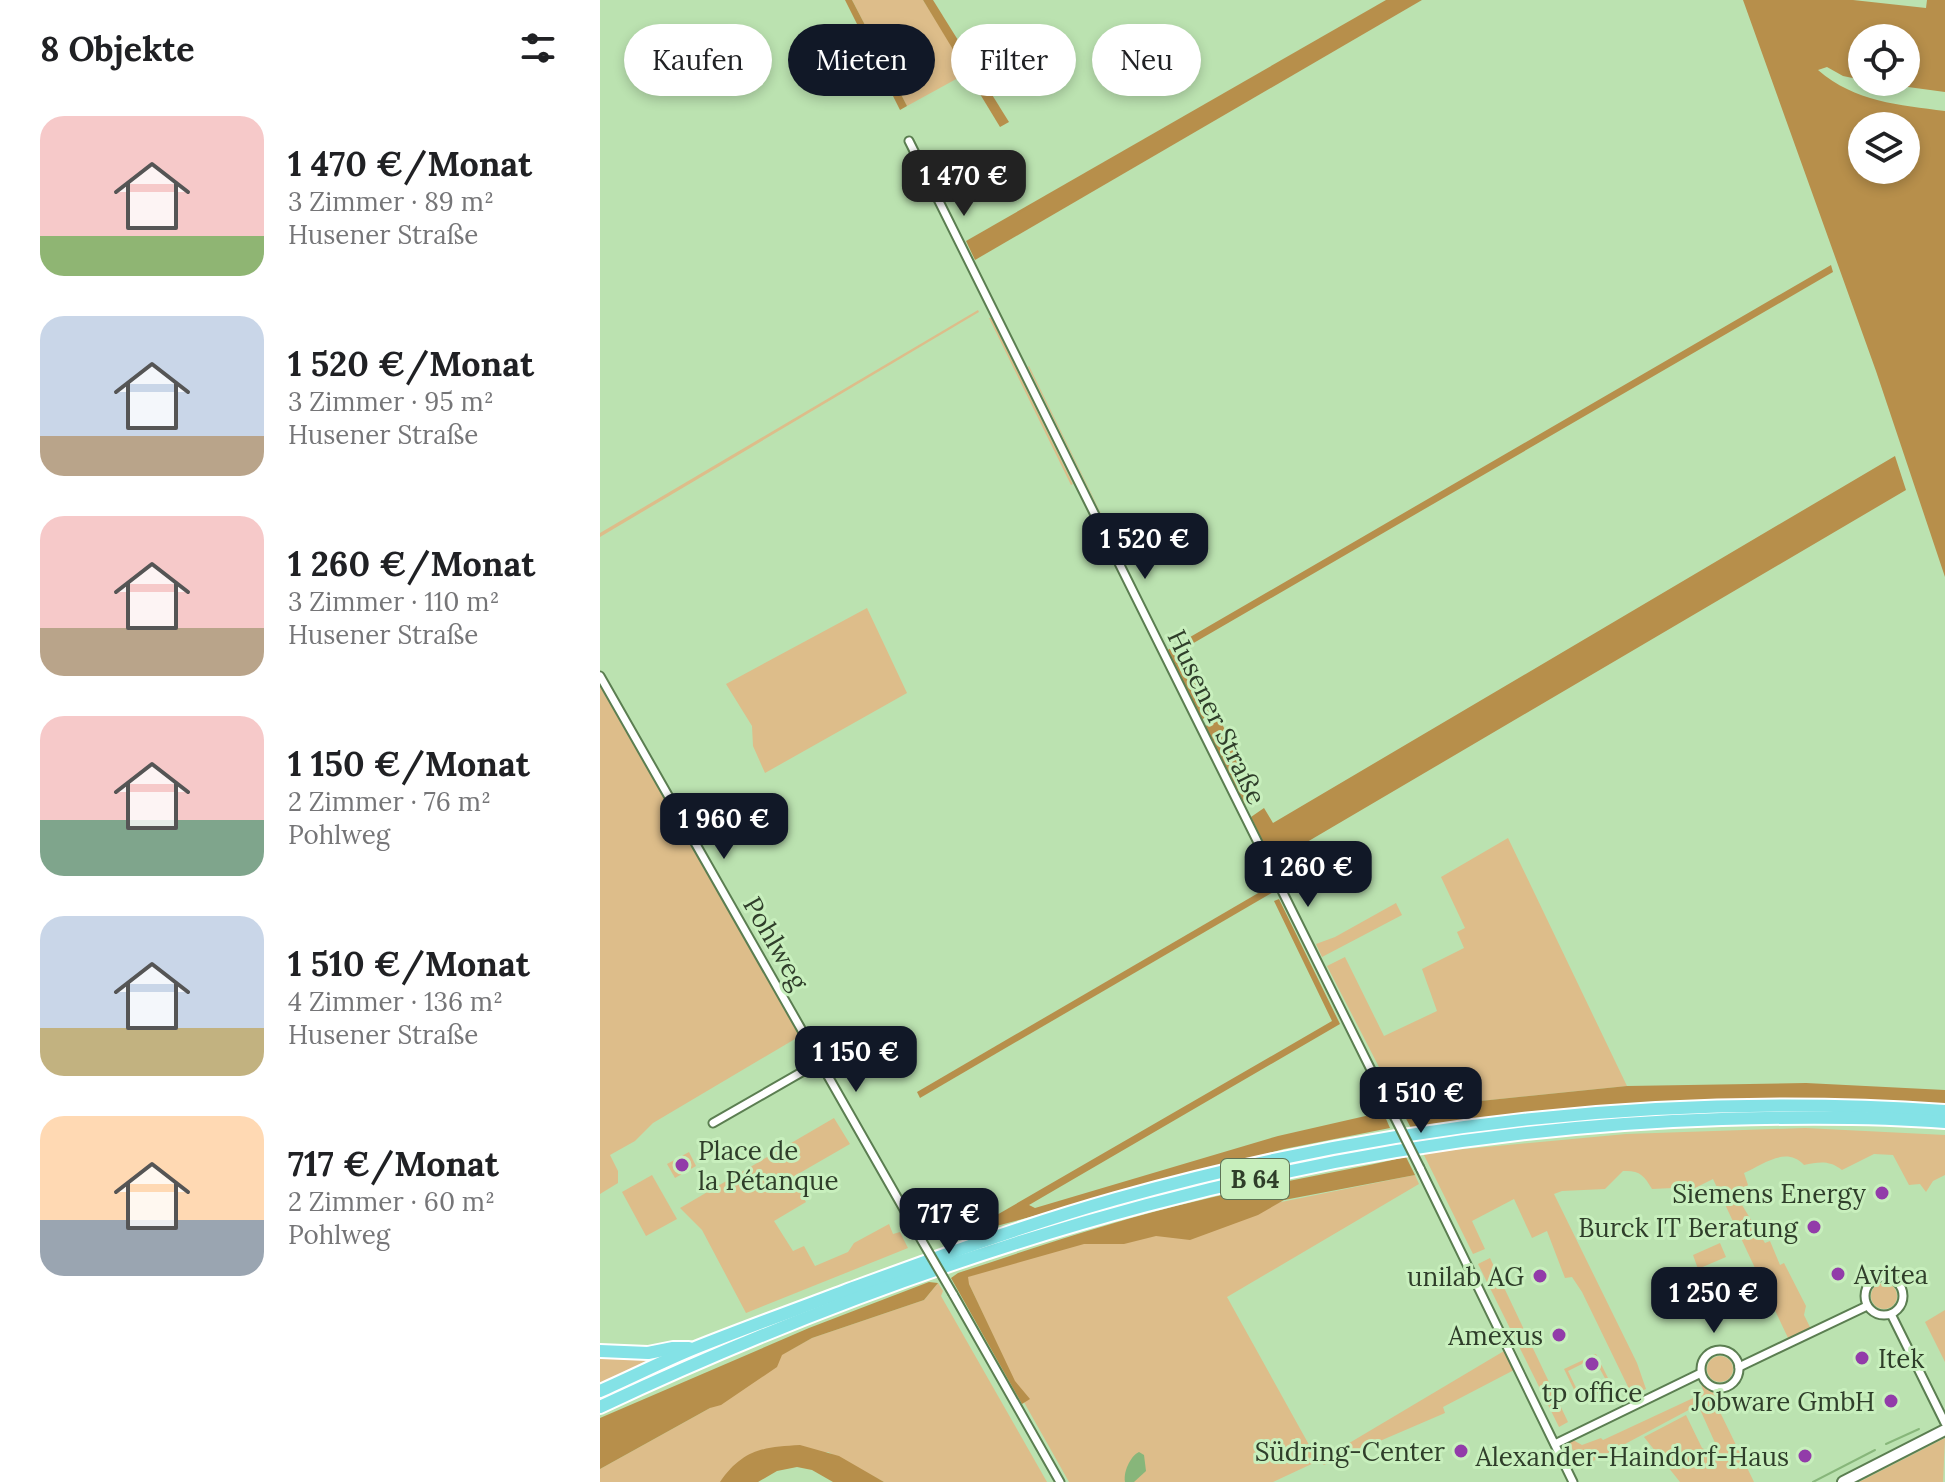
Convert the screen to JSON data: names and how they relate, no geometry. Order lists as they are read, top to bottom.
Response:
{
  "streets": {
    "highway": ["B 64"],
    "street": ["Husener Straße", "Pohlweg"]
  },
  "places": [
    "Place de la Pétanque",
    "Siemens Energy",
    "Burck IT Beratung",
    "Avitea",
    "unilab AG",
    "Amexus",
    "Itek",
    "tp office",
    "Jobware GmbH",
    "Südring-Center",
    "Alexander-Haindorf-Haus"
  ],
  "page": {
    "heading": "8 Objekte",
    "chip": [
      "Kaufen",
      "Mieten",
      "Filter",
      "Neu"
    ],
    "list": [
      {
        "name": "1 470 €/Monat",
        "note": "3 Zimmer · 89 m² · Husener Straße"
      },
      {
        "name": "1 520 €/Monat",
        "note": "3 Zimmer · 95 m² · Husener Straße"
      },
      {
        "name": "1 260 €/Monat",
        "note": "3 Zimmer · 110 m² · Husener Straße"
      },
      {
        "name": "1 150 €/Monat",
        "note": "2 Zimmer · 76 m² · Pohlweg"
      },
      {
        "name": "1 510 €/Monat",
        "note": "4 Zimmer · 136 m² · Husener Straße"
      },
      {
        "name": "717 €/Monat",
        "note": "2 Zimmer · 60 m² · Pohlweg"
      }
    ],
    "price": [
      "1 470 €",
      "1 520 €",
      "1 960 €",
      "1 260 €",
      "1 150 €",
      "1 510 €",
      "717 €",
      "1 250 €"
    ]
  }
}
